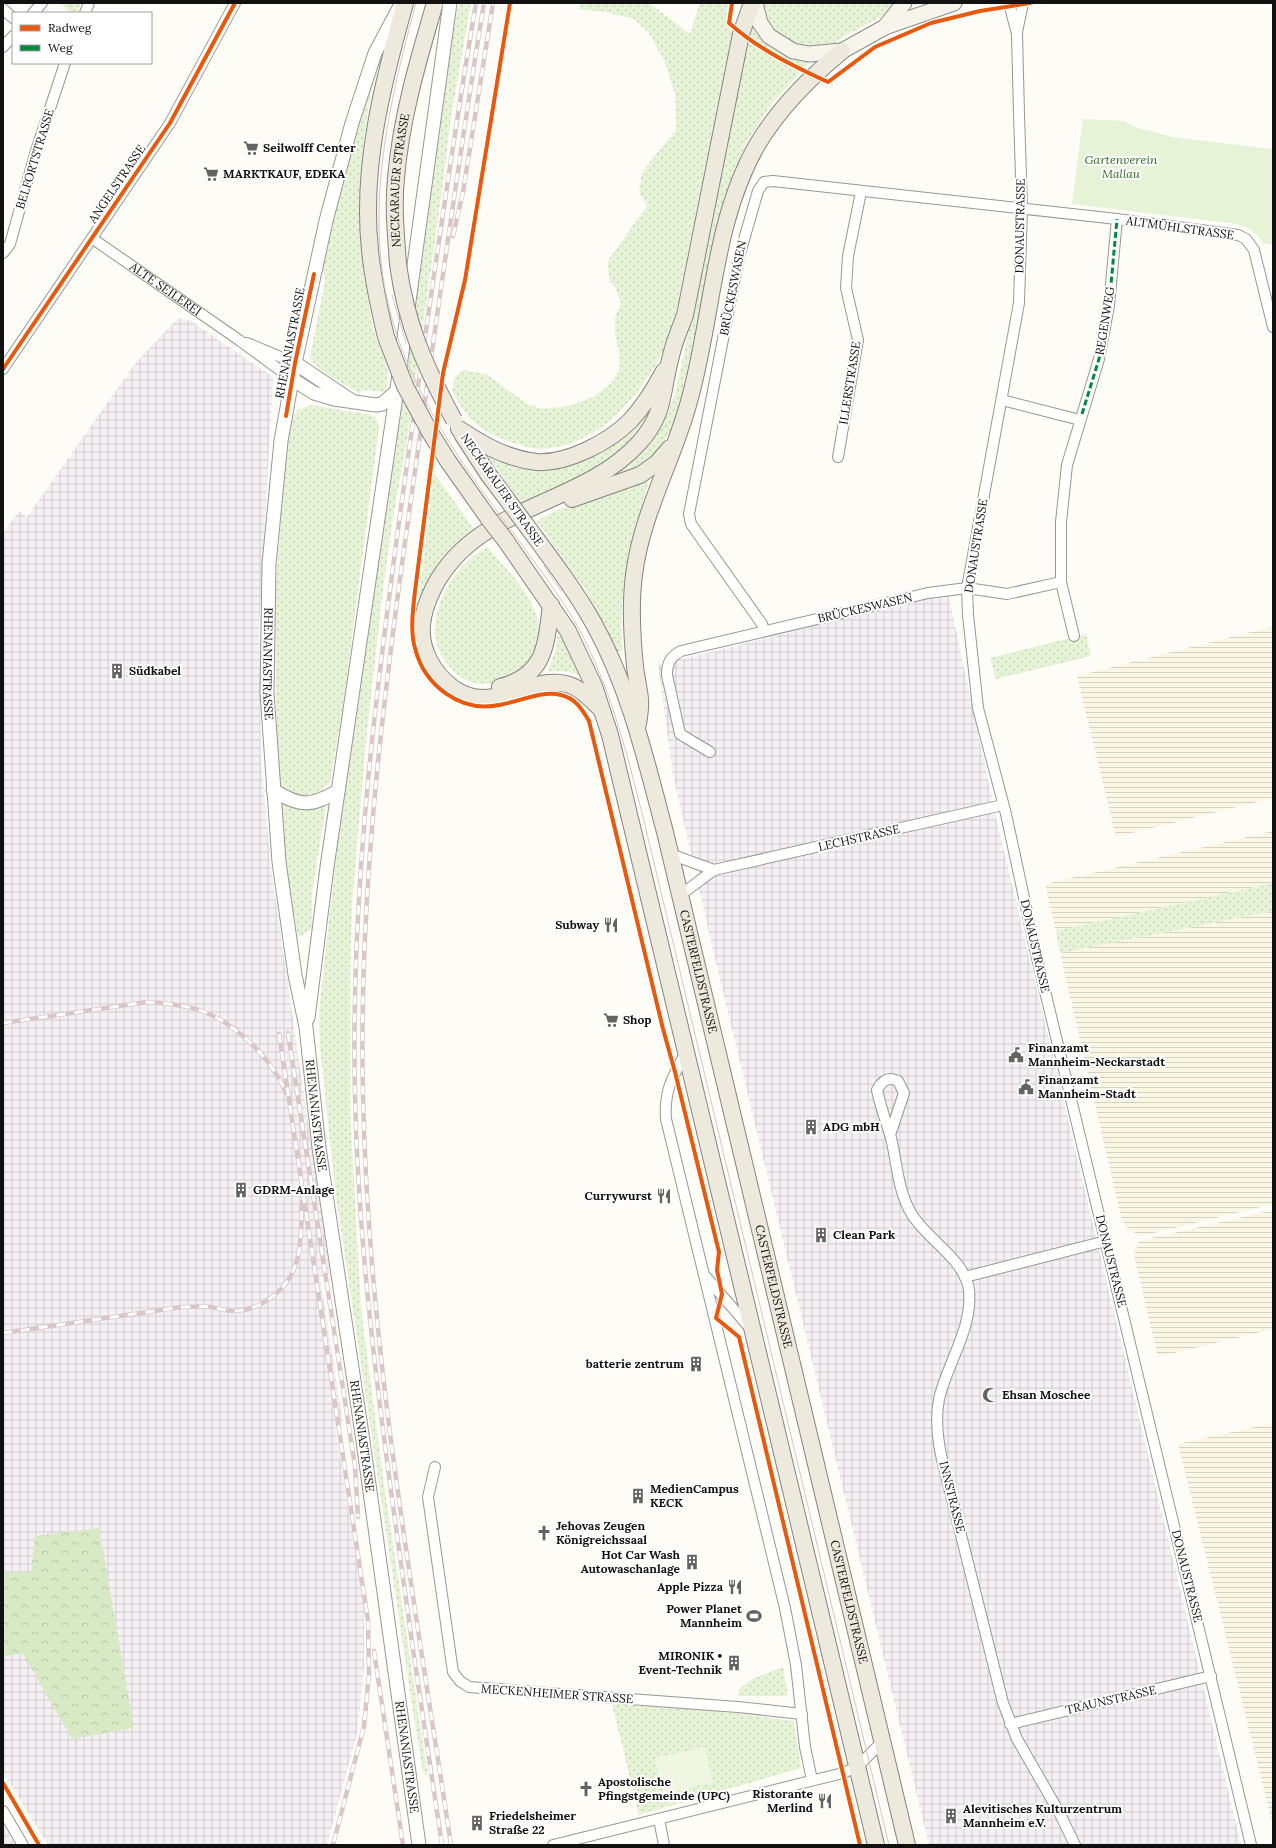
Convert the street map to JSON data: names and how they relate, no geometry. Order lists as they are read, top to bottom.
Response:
{
  "streets": {
    "main road": ["NECKARAUER STRASSE", "CASTERFELDSTRASSE"],
    "street": [
      "BELFORTSTRASSE",
      "ANGELSTRASSE",
      "DONAUSTRASSE",
      "ALTMÜHLSTRASSE",
      "BRÜCKESWASEN",
      "ALTE SEILEREI",
      "REGENWEG",
      "RHENANIASTRASSE",
      "ILLERSTRASSE",
      "LECHSTRASSE",
      "INNSTRASSE",
      "MECKENHEIMER STRASSE",
      "TRAUNSTRASSE"
    ]
  },
  "crossings": [
    ["NECKARAUER STRASSE", "CASTERFELDSTRASSE"],
    ["ANGELSTRASSE", "ALTE SEILEREI"],
    ["DONAUSTRASSE", "ALTMÜHLSTRASSE"],
    ["DONAUSTRASSE", "BRÜCKESWASEN"],
    ["DONAUSTRASSE", "LECHSTRASSE"],
    ["DONAUSTRASSE", "TRAUNSTRASSE"],
    ["ALTMÜHLSTRASSE", "BRÜCKESWASEN"],
    ["ALTMÜHLSTRASSE", "REGENWEG"],
    ["BRÜCKESWASEN", "ILLERSTRASSE"],
    ["ALTE SEILEREI", "RHENANIASTRASSE"],
    ["LECHSTRASSE", "CASTERFELDSTRASSE"],
    ["INNSTRASSE", "TRAUNSTRASSE"]
  ],
  "parks": ["Gartenverein Mallau"],
  "places": {
    "supermarket": ["Seilwolff Center", "MARKTKAUF, EDEKA", "Shop"],
    "building": [
      "Südkabel",
      "ADG mbH",
      "GDRM-Anlage",
      "Clean Park",
      "batterie zentrum",
      "MedienCampus KECK",
      "Hot Car Wash Autowaschanlage",
      "MIRONIK • Event-Technik",
      "Alevitisches Kulturzentrum Mannheim e.V.",
      "Friedelsheimer Straße 22"
    ],
    "restaurant": [
      "Subway",
      "Currywurst",
      "Apple Pizza",
      "Ristorante Merlind"
    ],
    "public building": ["Finanzamt Mannheim-Neckarstadt", "Finanzamt Mannheim-Stadt"],
    "mosque": ["Ehsan Moschee"],
    "church": ["Jehovas Zeugen Königreichssaal", "Apostolische Pfingstgemeinde (UPC)"],
    "sports": ["Power Planet Mannheim"]
  },
  "legend": ["Radweg", "Weg"]
}
